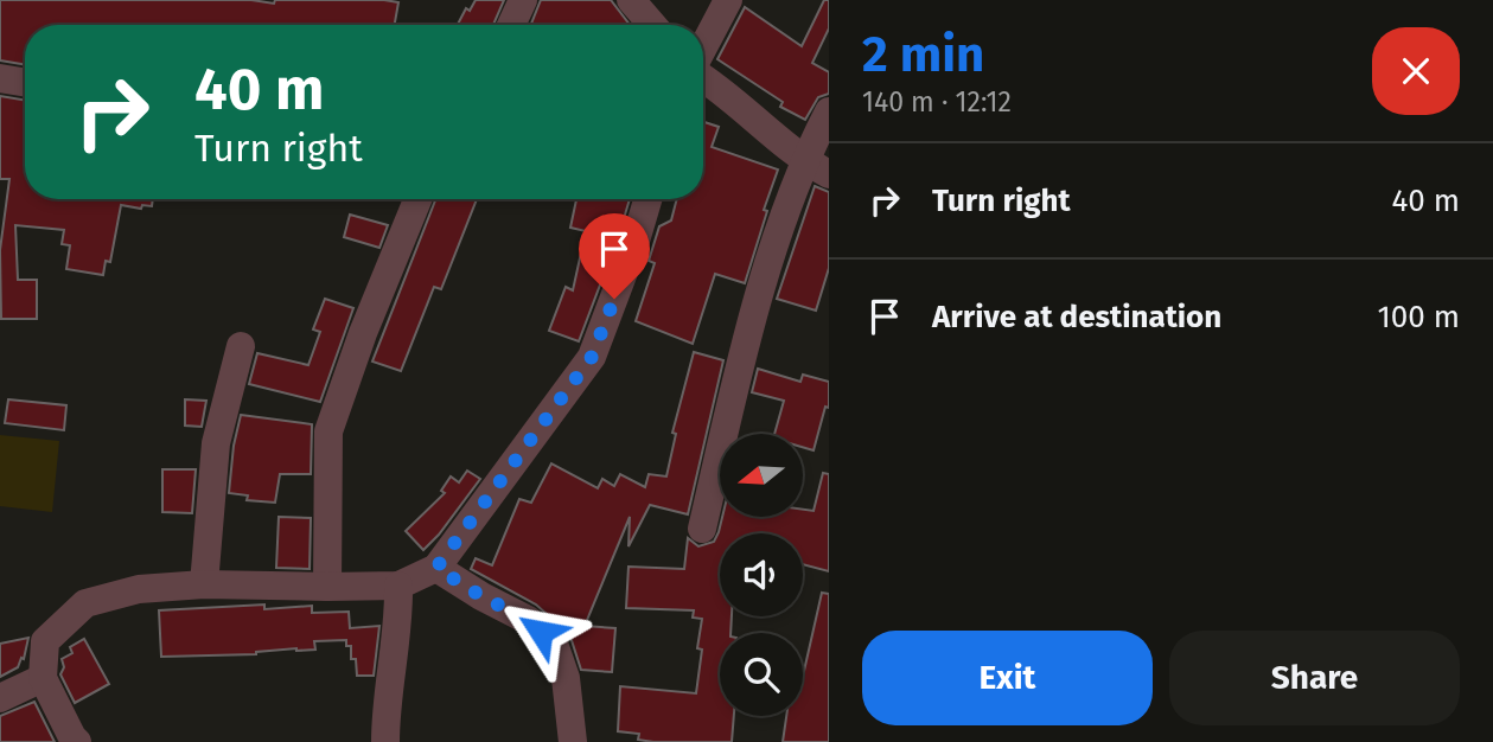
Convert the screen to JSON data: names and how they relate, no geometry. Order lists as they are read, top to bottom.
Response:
{
  "north": "left",
  "page": {
    "heading": ["2 min", "140 m · 12:12"],
    "turn": ["40 m", "Turn right"],
    "list": [
      {
        "name": "Turn right",
        "value": "40 m"
      },
      {
        "name": "Arrive at destination",
        "value": "100 m"
      }
    ],
    "buttons": ["Exit", "Share"]
  }
}
